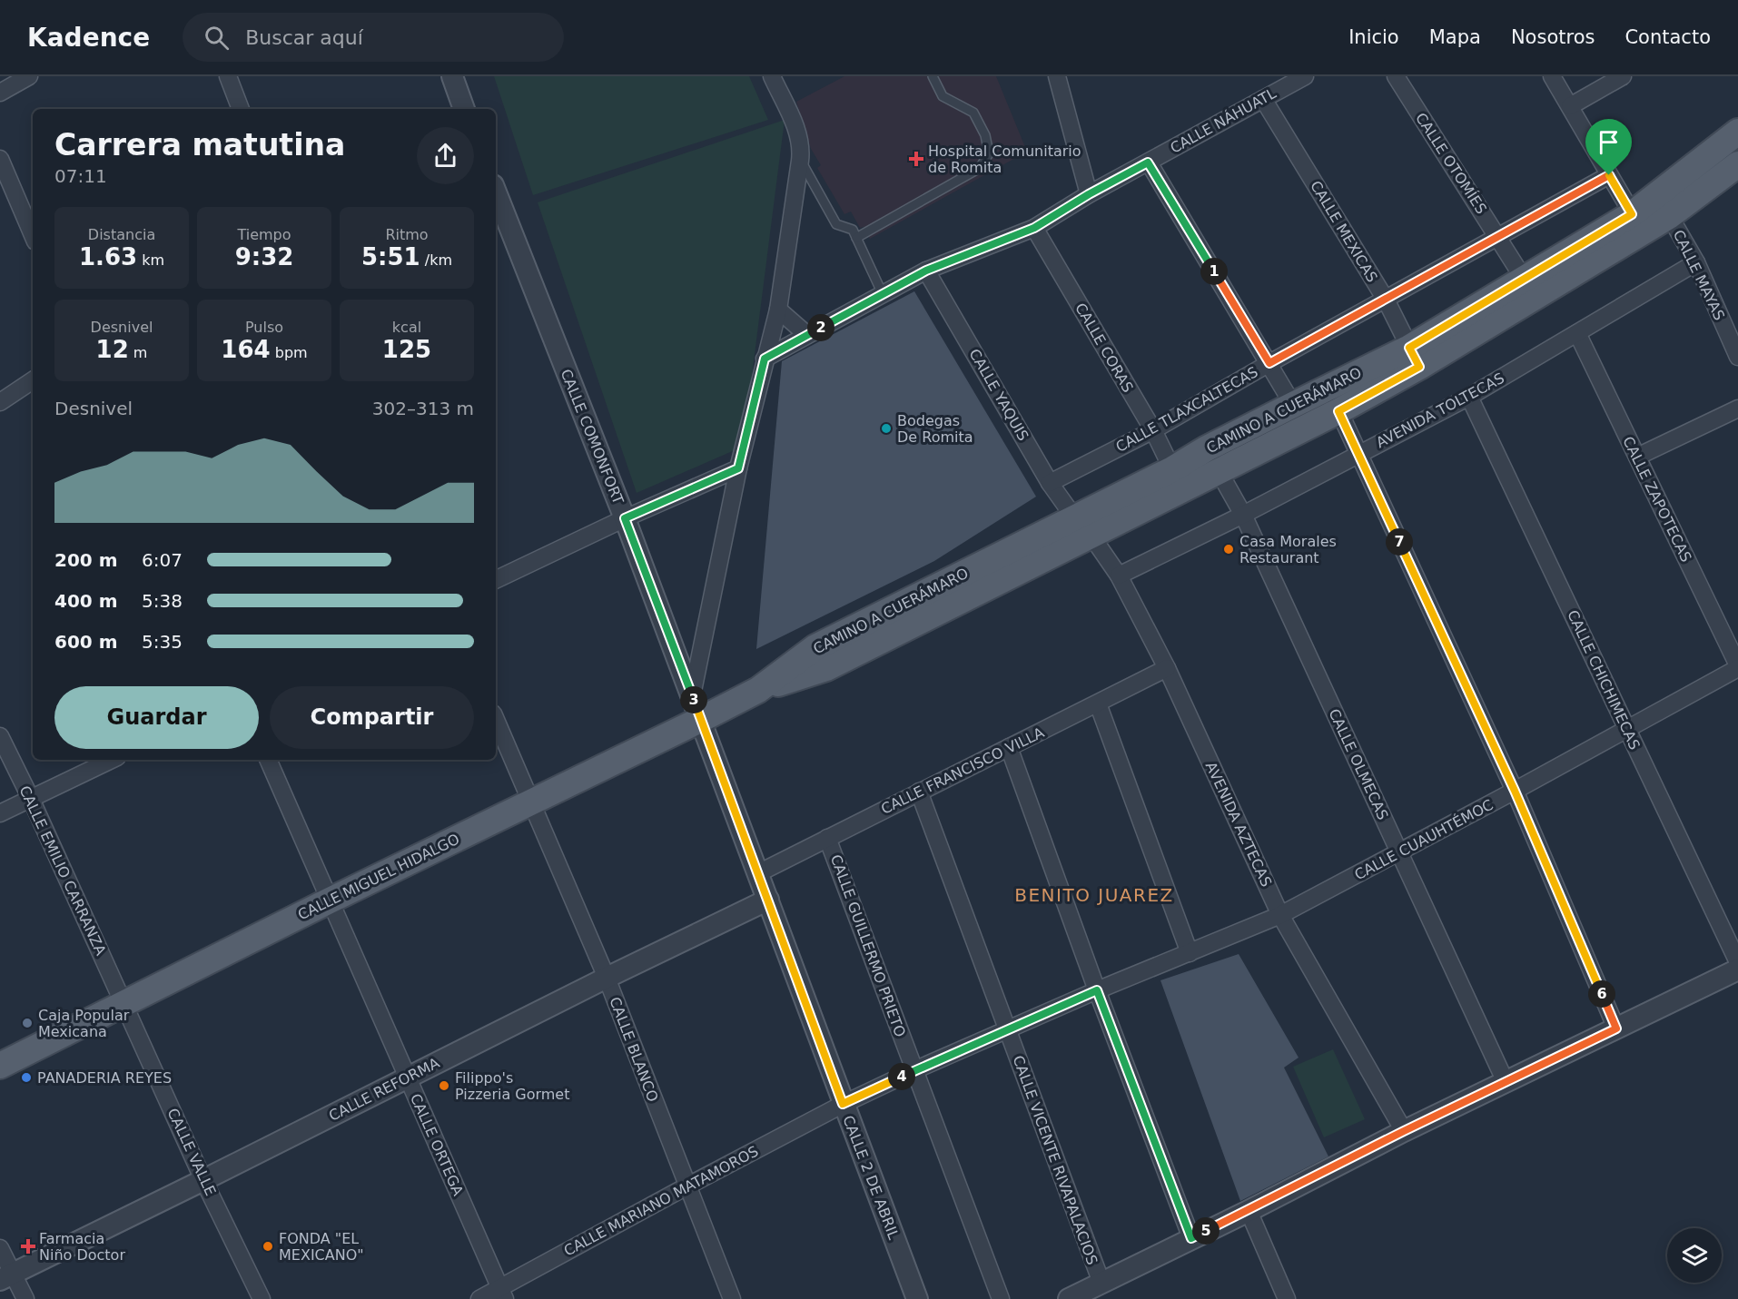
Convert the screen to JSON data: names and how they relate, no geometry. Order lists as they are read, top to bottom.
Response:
{
  "streets": {
    "main road": ["CAMINO A CUERÁMARO", "CALLE MIGUEL HIDALGO"],
    "street": [
      "CALLE NÁHUATL",
      "CALLE OTOMÍES",
      "CALLE MEXICAS",
      "CALLE MAYAS",
      "CALLE CORAS",
      "CALLE YAQUIS",
      "CALLE TLAXCALTECAS",
      "AVENIDA TOLTECAS",
      "CALLE COMONFORT",
      "CALLE ZAPOTECAS",
      "CALLE CHICHIMECAS",
      "CALLE OLMECAS",
      "CALLE FRANCISCO VILLA",
      "AVENIDA AZTECAS",
      "CALLE CUAUHTÉMOC",
      "CALLE EMILIO CARRANZA",
      "CALLE GUILLERMO PRIETO",
      "CALLE BLANCO",
      "CALLE REFORMA",
      "CALLE ORTEGA",
      "CALLE VALLE",
      "CALLE VICENTE RIVAPALACIOS",
      "CALLE 2 DE ABRIL",
      "CALLE MARIANO MATAMOROS"
    ]
  },
  "crossings": [
    ["CALLE NÁHUATL", "CALLE MEXICAS"],
    ["CALLE NÁHUATL", "CALLE CORAS"],
    ["CALLE NÁHUATL", "CALLE YAQUIS"],
    ["CALLE OTOMÍES", "CALLE TLAXCALTECAS"],
    ["CALLE OTOMÍES", "CAMINO A CUERÁMARO"],
    ["CALLE MEXICAS", "CALLE TLAXCALTECAS"],
    ["CALLE MEXICAS", "CAMINO A CUERÁMARO"],
    ["CALLE MAYAS", "CAMINO A CUERÁMARO"],
    ["CALLE MAYAS", "AVENIDA TOLTECAS"],
    ["CALLE CORAS", "CALLE TLAXCALTECAS"],
    ["CALLE CORAS", "CAMINO A CUERÁMARO"],
    ["CALLE YAQUIS", "CALLE TLAXCALTECAS"],
    ["CALLE YAQUIS", "CAMINO A CUERÁMARO"],
    ["CALLE YAQUIS", "AVENIDA AZTECAS"],
    ["CAMINO A CUERÁMARO", "CALLE OLMECAS"],
    ["CAMINO A CUERÁMARO", "AVENIDA AZTECAS"],
    ["CAMINO A CUERÁMARO", "CALLE MIGUEL HIDALGO"],
    ["AVENIDA TOLTECAS", "CALLE ZAPOTECAS"],
    ["AVENIDA TOLTECAS", "CALLE CHICHIMECAS"],
    ["AVENIDA TOLTECAS", "CALLE OLMECAS"],
    ["AVENIDA TOLTECAS", "AVENIDA AZTECAS"],
    ["CALLE COMONFORT", "CALLE MIGUEL HIDALGO"],
    ["CALLE COMONFORT", "CALLE 2 DE ABRIL"],
    ["CALLE ZAPOTECAS", "CALLE CUAUHTÉMOC"],
    ["CALLE CHICHIMECAS", "CALLE CUAUHTÉMOC"],
    ["CALLE OLMECAS", "CALLE CUAUHTÉMOC"],
    ["CALLE FRANCISCO VILLA", "AVENIDA AZTECAS"],
    ["CALLE FRANCISCO VILLA", "CALLE GUILLERMO PRIETO"],
    ["CALLE FRANCISCO VILLA", "CALLE VICENTE RIVAPALACIOS"],
    ["CALLE FRANCISCO VILLA", "CALLE 2 DE ABRIL"],
    ["AVENIDA AZTECAS", "CALLE CUAUHTÉMOC"],
    ["CALLE CUAUHTÉMOC", "CALLE MARIANO MATAMOROS"],
    ["CALLE EMILIO CARRANZA", "CALLE MIGUEL HIDALGO"],
    ["CALLE EMILIO CARRANZA", "CALLE VALLE"],
    ["CALLE MIGUEL HIDALGO", "CALLE BLANCO"],
    ["CALLE MIGUEL HIDALGO", "CALLE ORTEGA"],
    ["CALLE MIGUEL HIDALGO", "CALLE VALLE"],
    ["CALLE MIGUEL HIDALGO", "CALLE 2 DE ABRIL"],
    ["CALLE GUILLERMO PRIETO", "CALLE MARIANO MATAMOROS"],
    ["CALLE BLANCO", "CALLE REFORMA"],
    ["CALLE BLANCO", "CALLE MARIANO MATAMOROS"],
    ["CALLE REFORMA", "CALLE ORTEGA"],
    ["CALLE REFORMA", "CALLE VALLE"],
    ["CALLE REFORMA", "CALLE 2 DE ABRIL"],
    ["CALLE ORTEGA", "CALLE MARIANO MATAMOROS"],
    ["CALLE VICENTE RIVAPALACIOS", "CALLE MARIANO MATAMOROS"],
    ["CALLE 2 DE ABRIL", "CALLE MARIANO MATAMOROS"]
  ],
  "districts": ["BENITO JUAREZ"],
  "places": {
    "health": ["Hospital Comunitario de Romita", "Farmacia Niño Doctor"],
    "other": [
      "Bodegas De Romita",
      "Casa Morales Restaurant",
      "Caja Popular Mexicana",
      "PANADERIA REYES",
      "Filippo's Pizzeria Gormet",
      "FONDA \"EL MEXICANO\""
    ]
  },
  "page": {
    "header": "Kadence",
    "search": "Buscar aquí",
    "nav": [
      "Inicio",
      "Mapa",
      "Nosotros",
      "Contacto"
    ],
    "heading": ["Carrera matutina", "07:11"],
    "stats": [
      ["Distancia", "1.63 km"],
      ["Tiempo", "9:32"],
      ["Ritmo", "5:51 /km"],
      ["Desnivel", "12 m"],
      ["Pulso", "164 bpm"],
      ["kcal", "125"]
    ],
    "pins": [
      "1",
      "2",
      "7",
      "3",
      "6",
      "4",
      "5"
    ],
    "chart": ["Desnivel", "302–313 m"],
    "list": [
      {
        "name": "200 m",
        "note": "6:07"
      },
      {
        "name": "400 m",
        "note": "5:38"
      },
      {
        "name": "600 m",
        "note": "5:35"
      }
    ],
    "buttons": ["Guardar", "Compartir"]
  }
}
